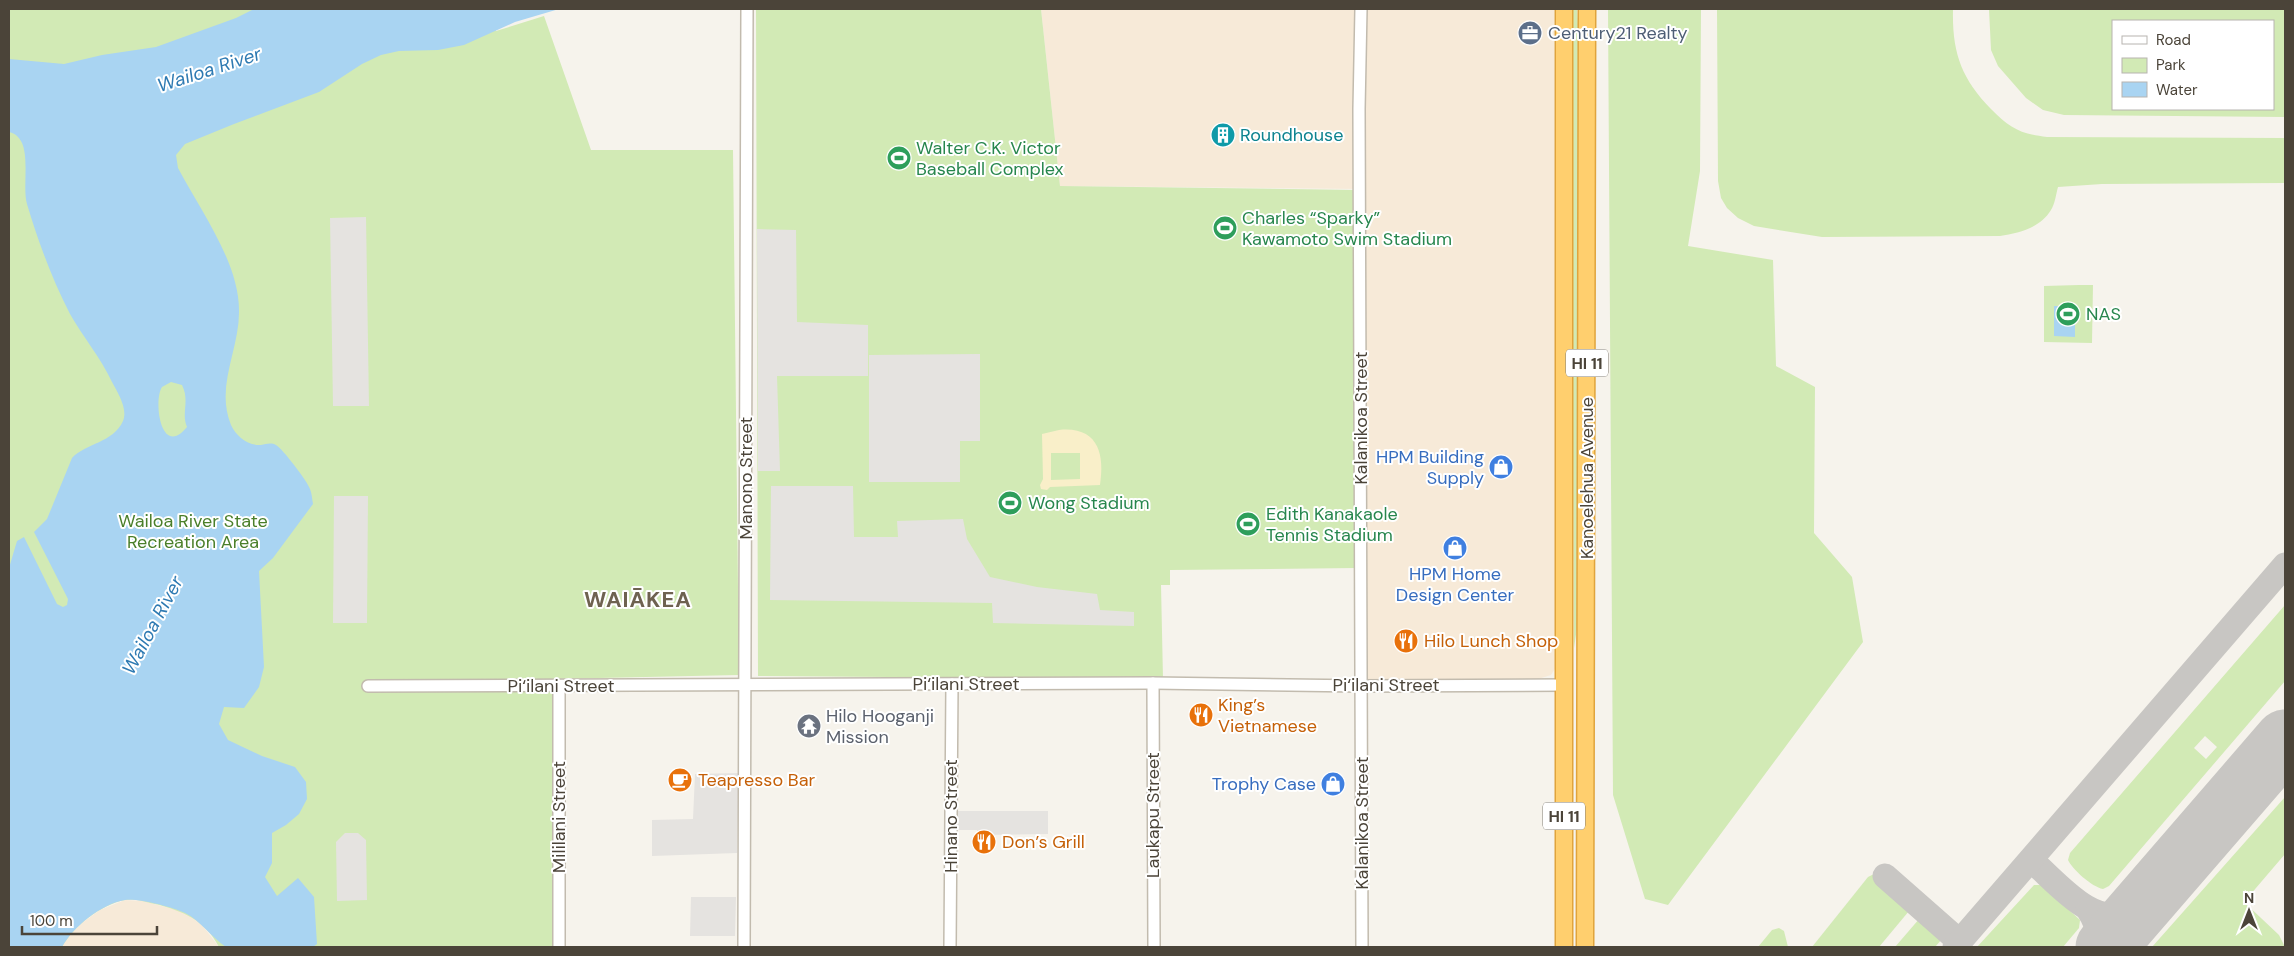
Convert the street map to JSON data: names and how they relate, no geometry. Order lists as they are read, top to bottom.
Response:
{
  "streets": {
    "highway": ["HI 11", "Kanoelehua Avenue"],
    "street": [
      "Kalanikoa Street",
      "Manono Street",
      "Pi‘ilani Street",
      "Laukapu Street",
      "Hinano Street",
      "Mililani Street"
    ]
  },
  "crossings": [
    ["Kalanikoa Street", "Pi‘ilani Street"],
    ["Manono Street", "Pi‘ilani Street"],
    ["Kanoelehua Avenue", "Pi‘ilani Street"],
    ["Pi‘ilani Street", "Laukapu Street"],
    ["Pi‘ilani Street", "Hinano Street"],
    ["Pi‘ilani Street", "Mililani Street"]
  ],
  "districts": ["WAIĀKEA"],
  "water": ["Wailoa River"],
  "parks": ["Wailoa River State Recreation Area"],
  "places": {
    "office": ["Century21 Realty"],
    "building": ["Roundhouse"],
    "sports": [
      "Walter C.K. Victor Baseball Complex",
      "Charles “Sparky” Kawamoto Swim Stadium",
      "NAS",
      "Wong Stadium",
      "Edith Kanakaole Tennis Stadium"
    ],
    "shop": ["HPM Building Supply", "HPM Home Design Center", "Trophy Case"],
    "restaurant": ["Hilo Lunch Shop", "King’s Vietnamese", "Don’s Grill"],
    "temple": ["Hilo Hooganji Mission"],
    "cafe": ["Teapresso Bar"]
  },
  "legend": ["Road", "Park", "Water"],
  "scale_bar": "100 m",
  "north": "top"
}
